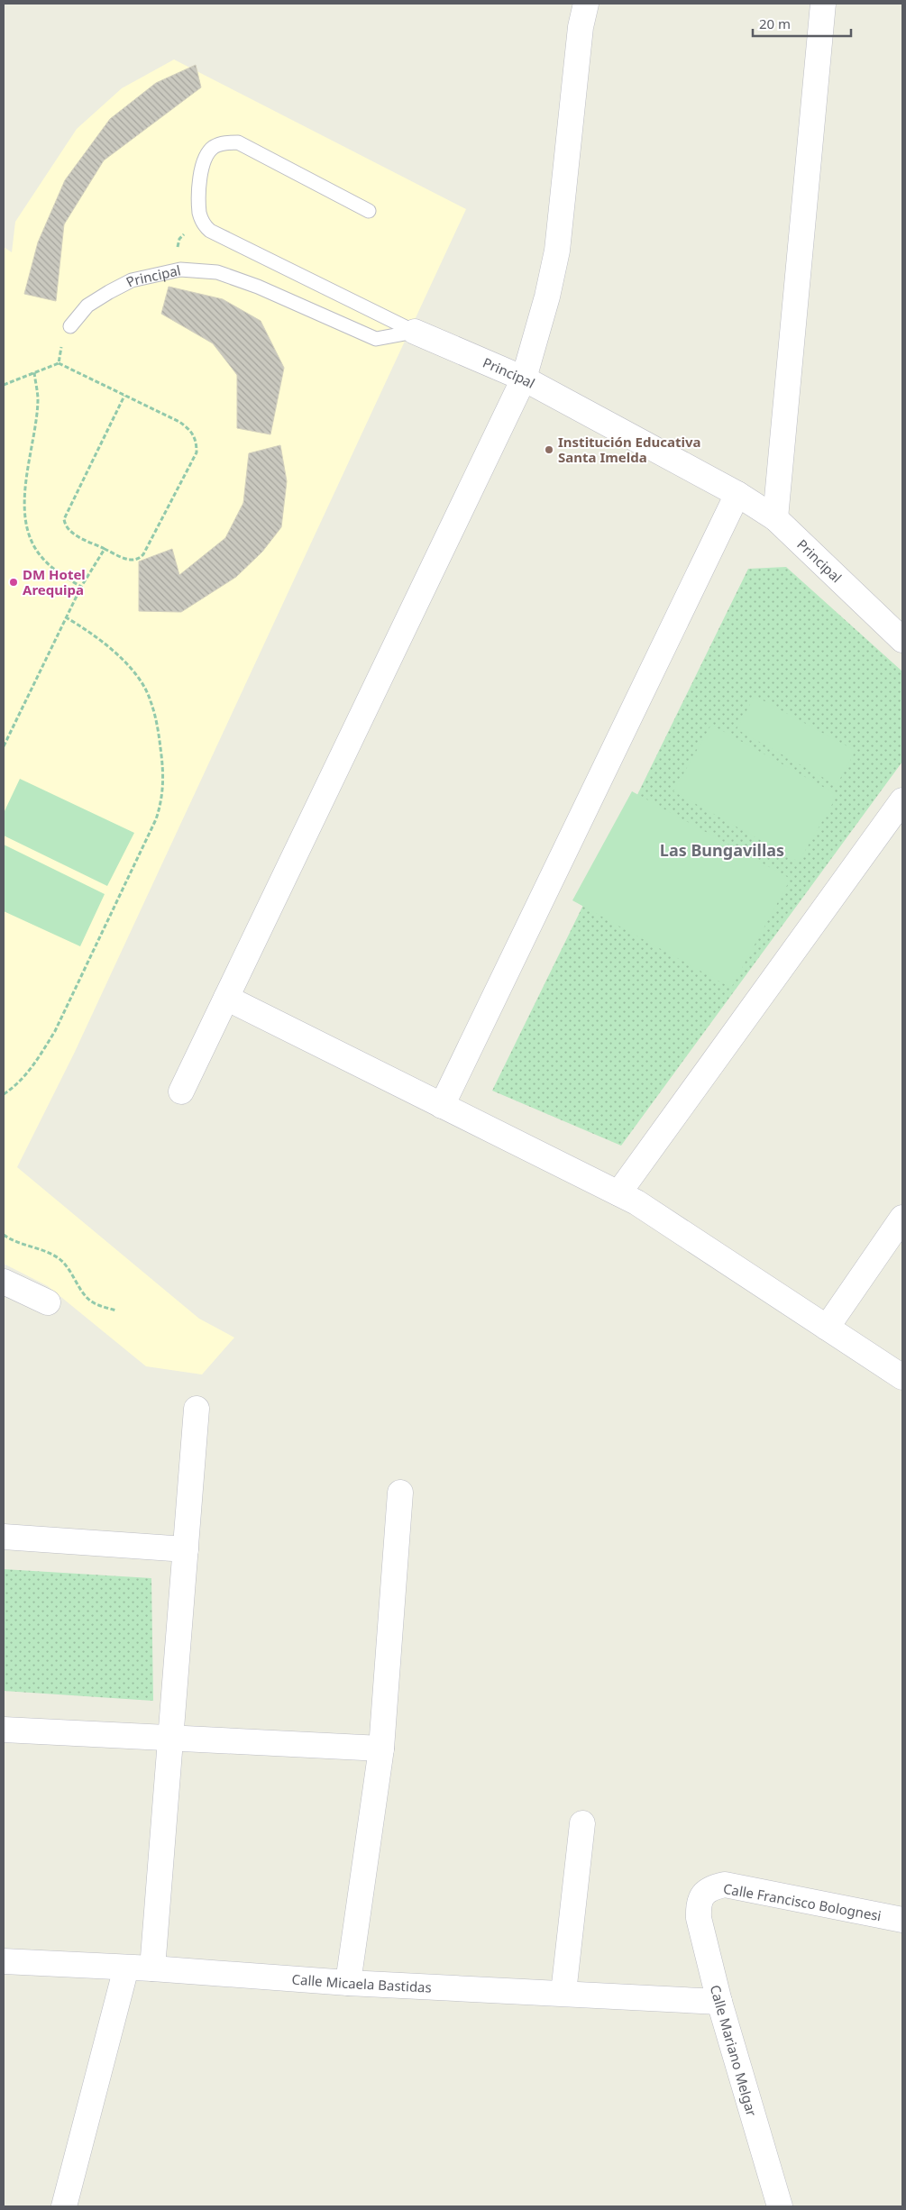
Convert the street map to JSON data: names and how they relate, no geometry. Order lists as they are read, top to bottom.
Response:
{
  "streets": {
    "street": [
      "Principal",
      "Calle Francisco Bolognesi",
      "Calle Micaela Bastidas",
      "Calle Mariano Melgar"
    ]
  },
  "crossings": [
    ["Calle Francisco Bolognesi", "Calle Mariano Melgar"],
    ["Calle Micaela Bastidas", "Calle Mariano Melgar"]
  ],
  "districts": ["Las Bungavillas"],
  "places": ["Institución Educativa Santa Imelda", "DM Hotel Arequipa"],
  "scale_bar": "20 m"
}
